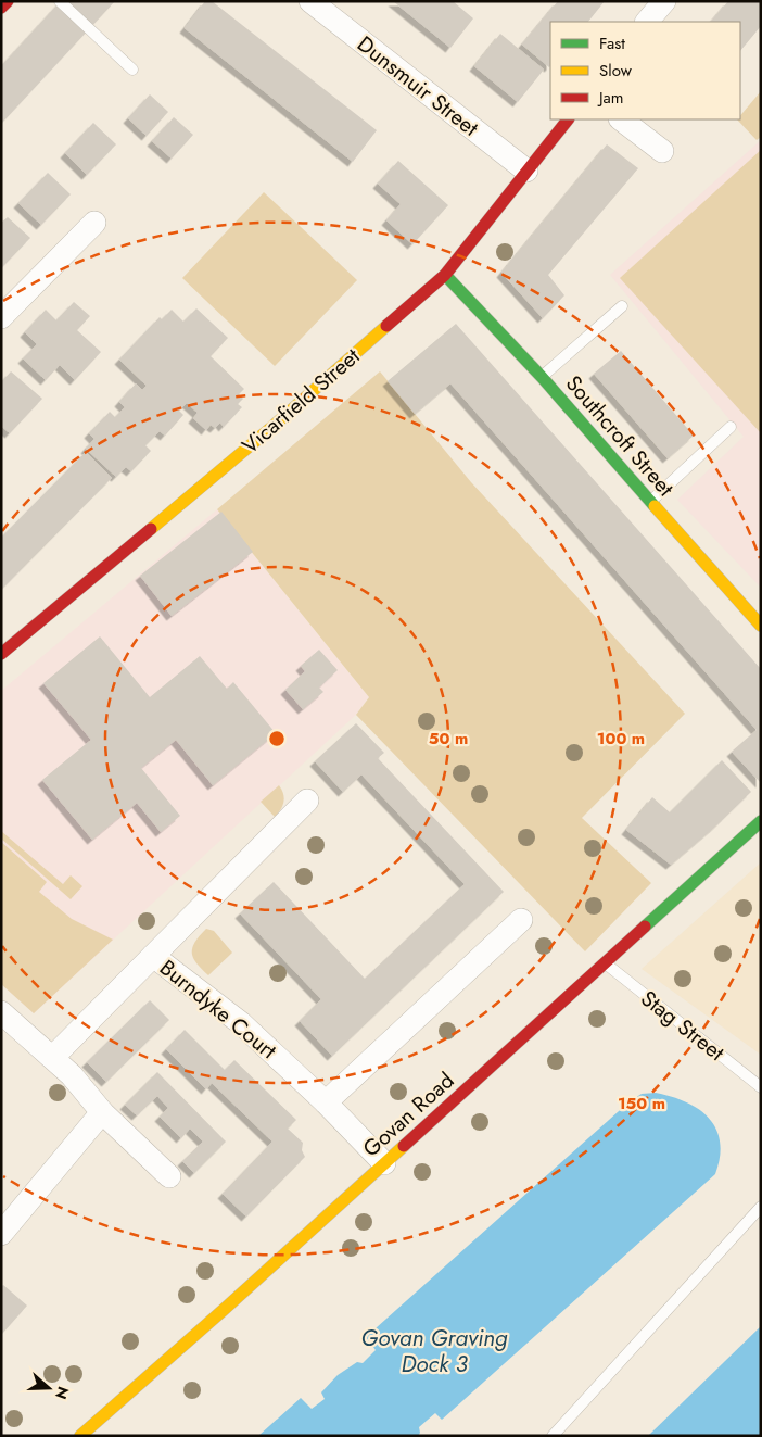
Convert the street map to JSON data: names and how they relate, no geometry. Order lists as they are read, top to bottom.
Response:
{
  "streets": {
    "street": [
      "Dunsmuir Street",
      "Vicarfield Street",
      "Southcroft Street",
      "Burndyke Court",
      "Govan Road"
    ],
    "lane": ["Stag Street"]
  },
  "crossings": [
    ["Dunsmuir Street", "Vicarfield Street"],
    ["Vicarfield Street", "Southcroft Street"],
    ["Burndyke Court", "Govan Road"],
    ["Stag Street", "Govan Road"]
  ],
  "water": ["Govan Graving Dock 3"],
  "legend": ["Fast", "Slow", "Jam"],
  "north": "right",
  "rings": ["50 m", "100 m", "150 m"]
}
